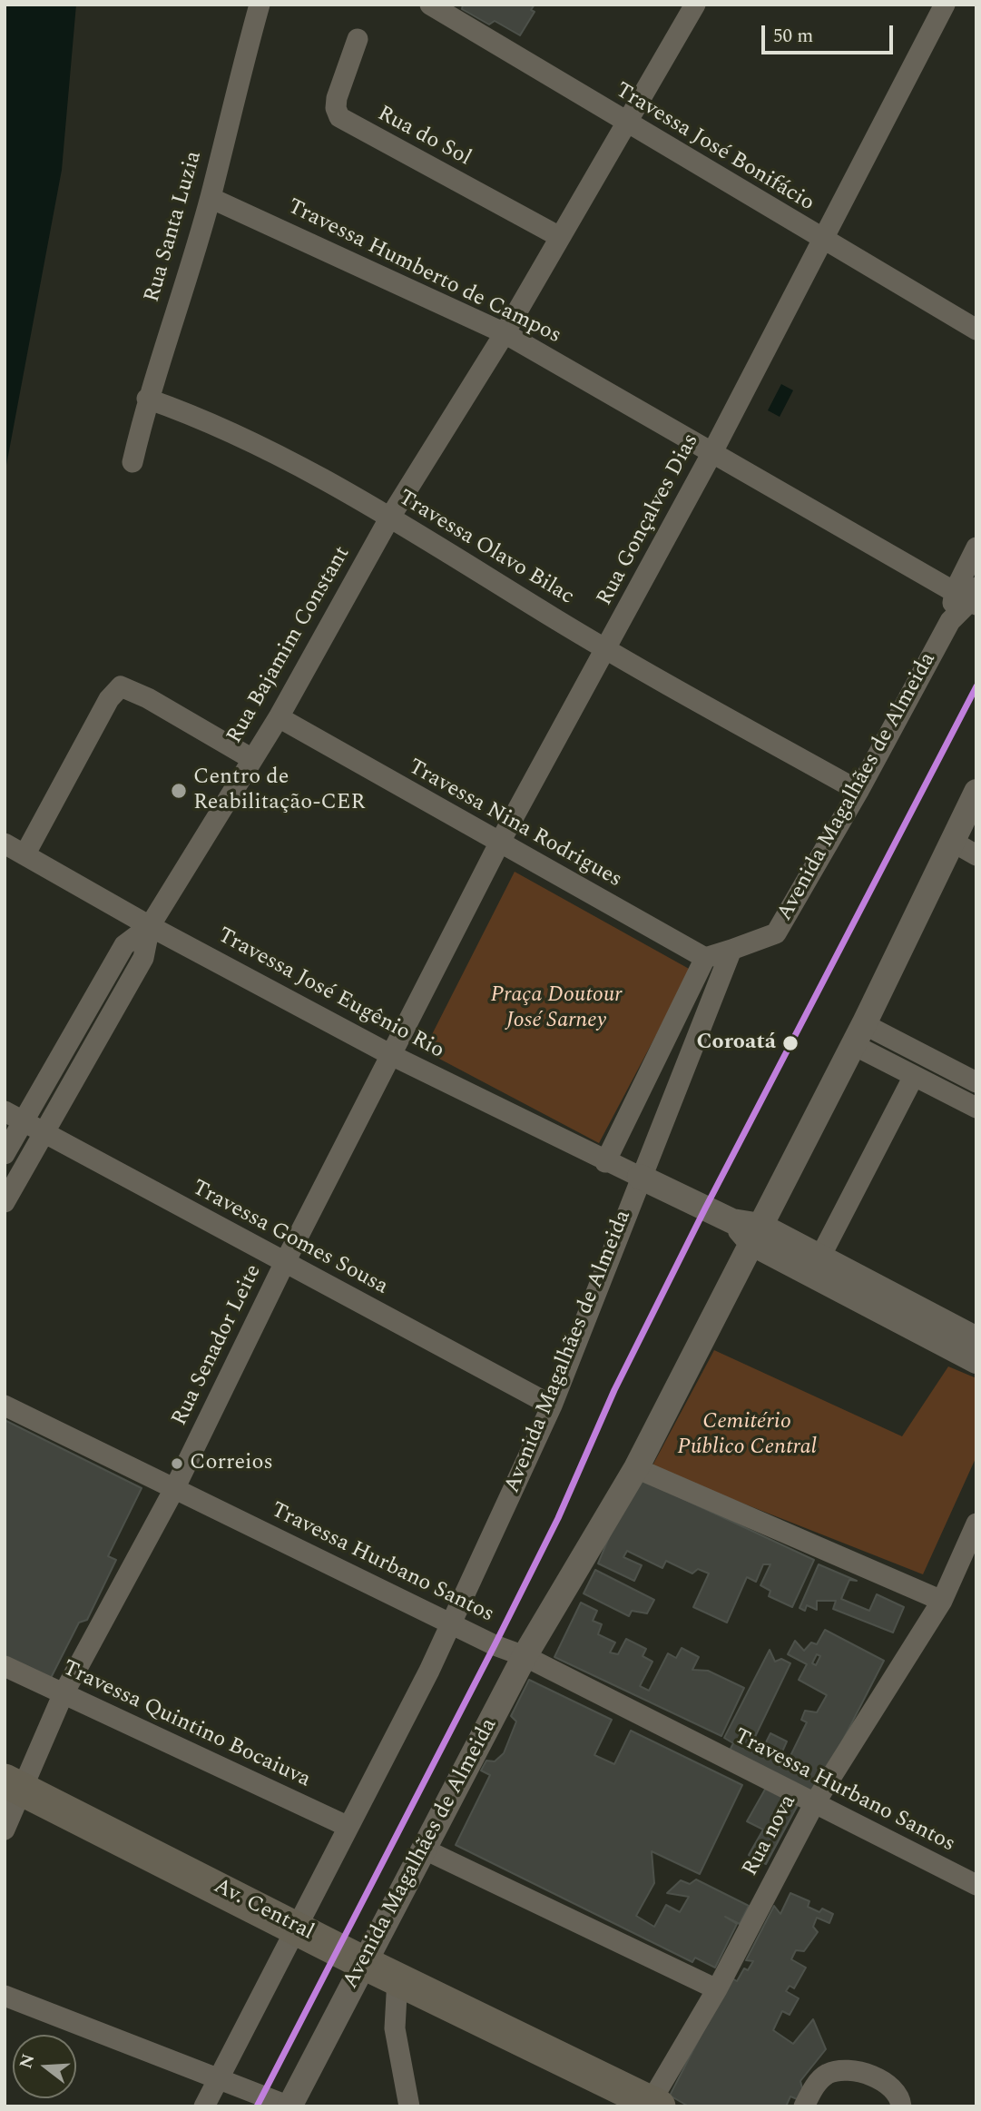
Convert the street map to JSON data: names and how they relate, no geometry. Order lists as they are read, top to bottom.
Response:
{
  "streets": {
    "main road": ["Av. Central"],
    "street": [
      "Rua do Sol",
      "Travessa José Bonifácio",
      "Rua Santa Luzia",
      "Travessa Humberto de Campos",
      "Rua Gonçalves Dias",
      "Travessa Olavo Bilac",
      "Rua Bajamim Constant",
      "Avenida Magalhães de Almeida",
      "Travessa Nina Rodrigues",
      "Travessa José Eugênio Rio",
      "Travessa Gomes Sousa",
      "Rua Senador Leite",
      "Travessa Hurbano Santos",
      "Travessa Quintino Bocaiuva",
      "Rua nova"
    ]
  },
  "crossings": [
    ["Travessa José Bonifácio", "Rua Gonçalves Dias"],
    ["Rua Santa Luzia", "Travessa Humberto de Campos"],
    ["Rua Santa Luzia", "Travessa Olavo Bilac"],
    ["Travessa Humberto de Campos", "Rua Gonçalves Dias"],
    ["Travessa Humberto de Campos", "Avenida Magalhães de Almeida"],
    ["Rua Gonçalves Dias", "Travessa Olavo Bilac"],
    ["Rua Gonçalves Dias", "Travessa Nina Rodrigues"],
    ["Rua Gonçalves Dias", "Travessa José Eugênio Rio"],
    ["Rua Gonçalves Dias", "Rua Senador Leite"],
    ["Travessa Olavo Bilac", "Rua Bajamim Constant"],
    ["Travessa Olavo Bilac", "Avenida Magalhães de Almeida"],
    ["Rua Bajamim Constant", "Travessa Nina Rodrigues"],
    ["Rua Bajamim Constant", "Travessa José Eugênio Rio"],
    ["Rua Bajamim Constant", "Travessa Gomes Sousa"],
    ["Avenida Magalhães de Almeida", "Travessa José Eugênio Rio"],
    ["Avenida Magalhães de Almeida", "Travessa Gomes Sousa"],
    ["Avenida Magalhães de Almeida", "Travessa Hurbano Santos"],
    ["Avenida Magalhães de Almeida", "Travessa Quintino Bocaiuva"],
    ["Avenida Magalhães de Almeida", "Av. Central"],
    ["Travessa José Eugênio Rio", "Rua Senador Leite"],
    ["Travessa Gomes Sousa", "Rua Senador Leite"],
    ["Rua Senador Leite", "Travessa Hurbano Santos"],
    ["Rua Senador Leite", "Travessa Quintino Bocaiuva"],
    ["Rua Senador Leite", "Av. Central"],
    ["Travessa Hurbano Santos", "Rua nova"],
    ["Rua nova", "Av. Central"]
  ],
  "parks": ["Praça Doutour José Sarney", "Cemitério Público Central"],
  "places": ["Centro de Reabilitação-CER", "Coroatá", "Correios"],
  "scale_bar": "50 m",
  "north": "left"
}
